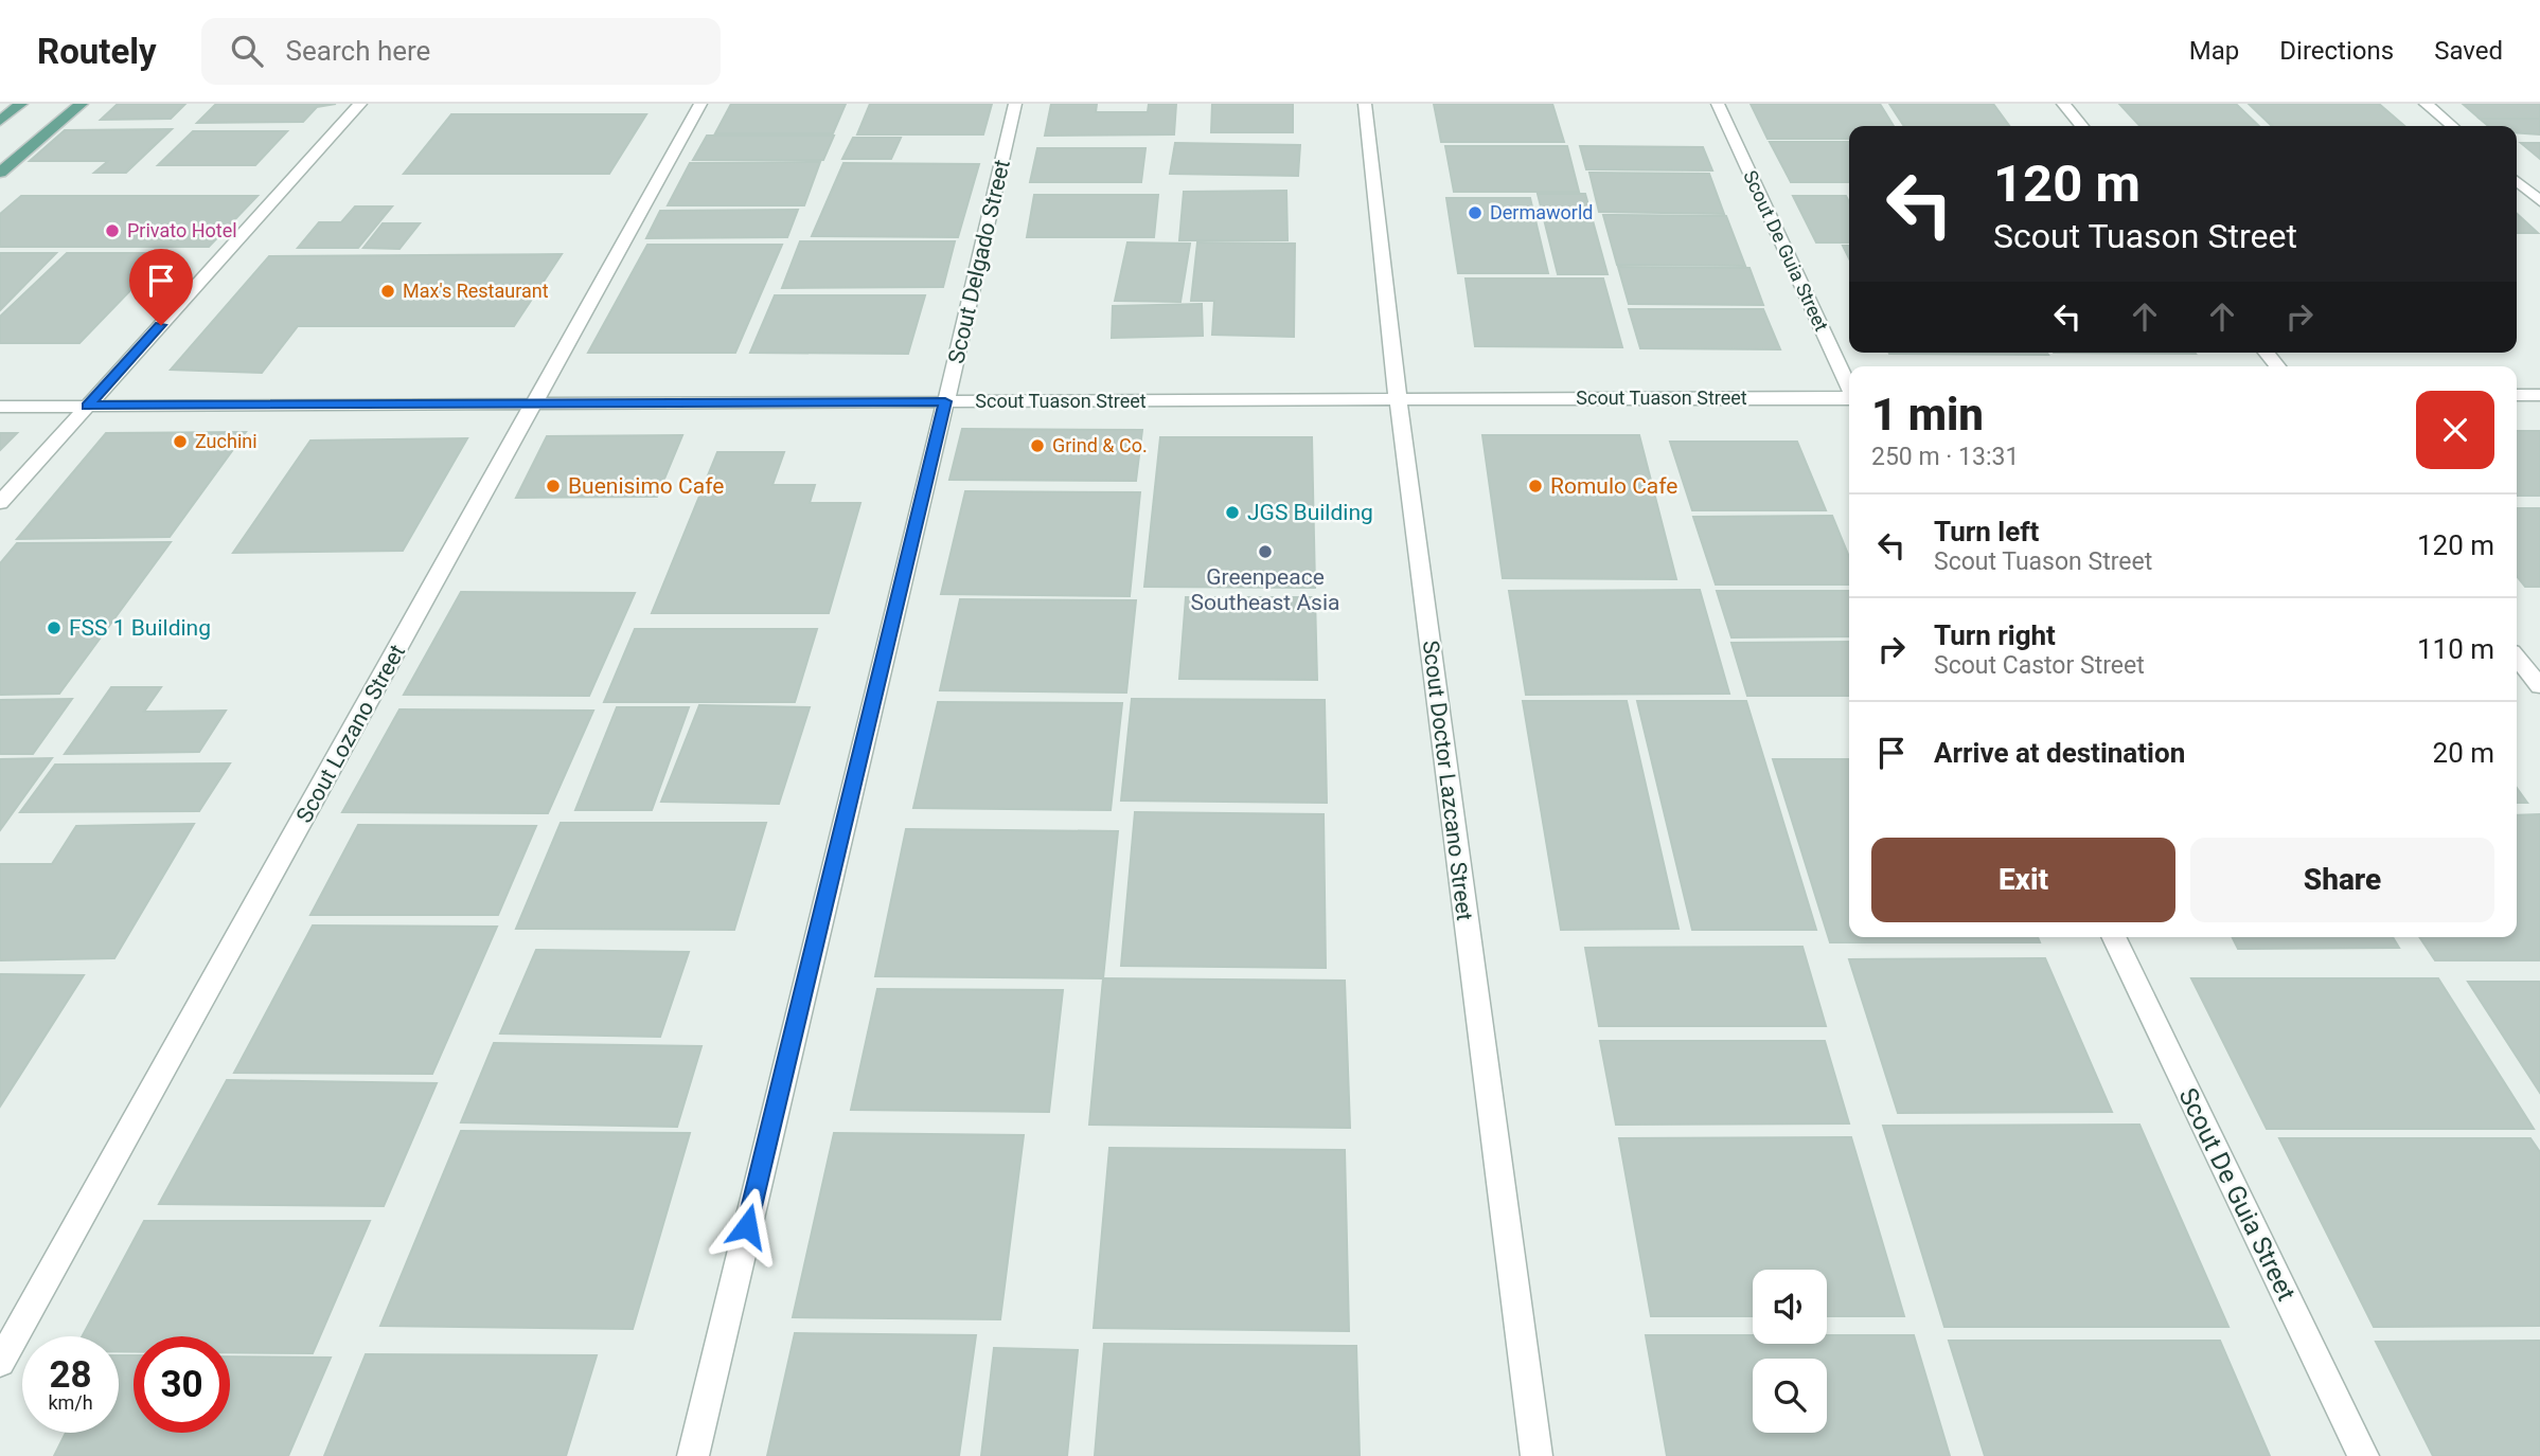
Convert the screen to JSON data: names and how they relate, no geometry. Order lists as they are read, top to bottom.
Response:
{
  "streets": {
    "street": [
      "Scout De Guia Street",
      "Scout Delgado Street",
      "Scout Tuason Street",
      "Scout Lozano Street",
      "Scout Doctor Lazcano Street"
    ]
  },
  "crossings": [
    ["Scout Delgado Street", "Scout Tuason Street"],
    ["Scout Tuason Street", "Scout Lozano Street"],
    ["Scout Tuason Street", "Scout Doctor Lazcano Street"]
  ],
  "places": [
    "Dermaworld",
    "Privato Hotel",
    "Max's Restaurant",
    "Zuchini",
    "Grind & Co.",
    "Buenisimo Cafe",
    "Romulo Cafe",
    "JGS Building",
    "Greenpeace Southeast Asia",
    "FSS 1 Building"
  ],
  "page": {
    "header": "Routely",
    "search": "Search here",
    "nav": ["Map", "Directions", "Saved"],
    "turn": ["120 m", "Scout Tuason Street"],
    "heading": ["1 min", "250 m · 13:31"],
    "list": [
      {
        "name": "Turn left",
        "note": "Scout Tuason Street",
        "value": "120 m"
      },
      {
        "name": "Turn right",
        "note": "Scout Castor Street",
        "value": "110 m"
      },
      {
        "name": "Arrive at destination",
        "value": "20 m"
      }
    ],
    "buttons": ["Exit", "Share"],
    "speed": "28 km/h",
    "limit": "30"
  }
}
